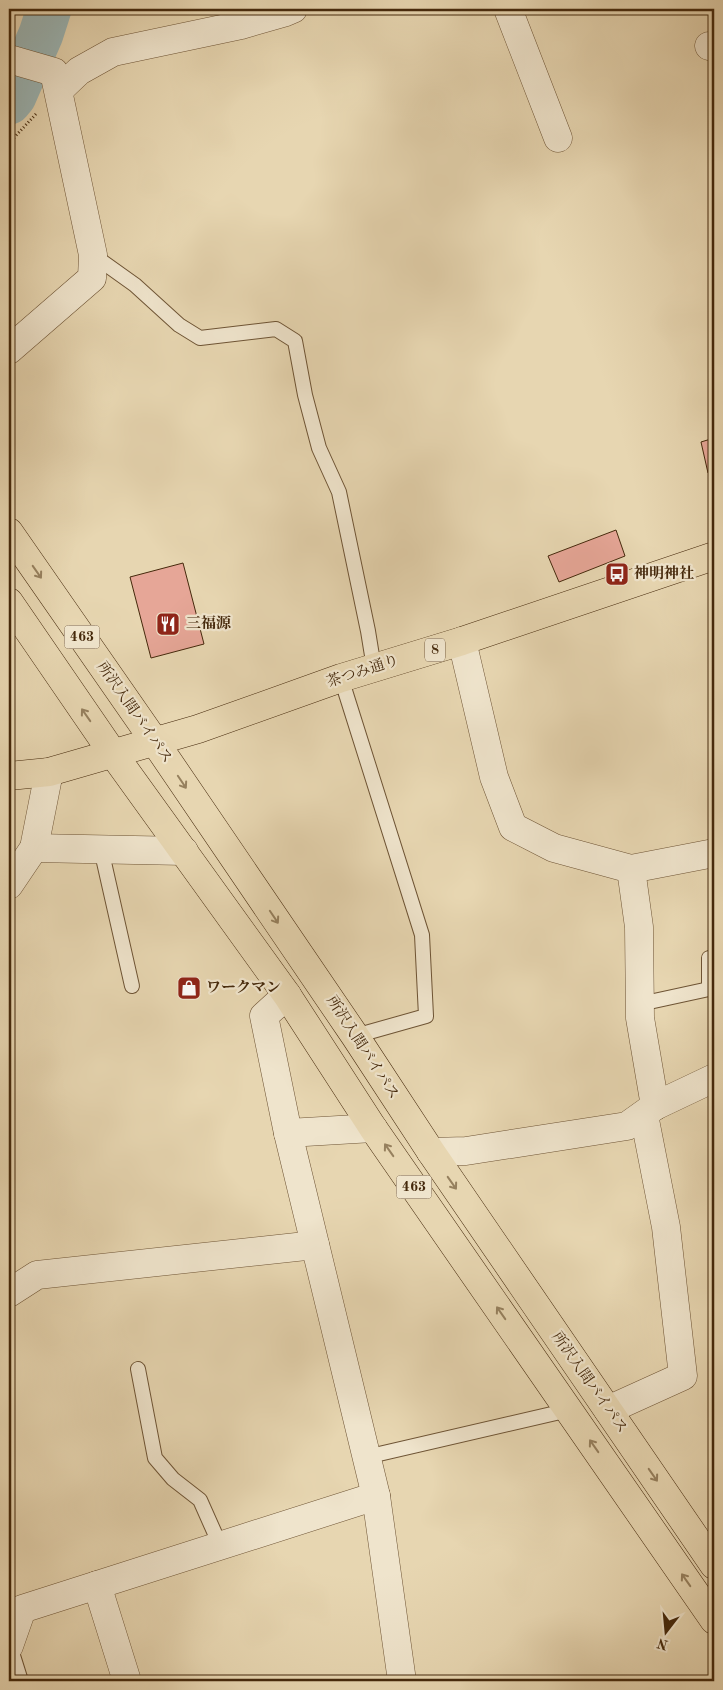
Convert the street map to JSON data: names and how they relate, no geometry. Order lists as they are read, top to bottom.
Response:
{
  "streets": {
    "main road": [
      "463",
      "8",
      "茶つみ通り",
      "所沢入間バイパス"
    ]
  },
  "crossings": [
    ["463", "茶つみ通り"],
    ["茶つみ通り", "所沢入間バイパス"]
  ],
  "places": {
    "bus stop": ["神明神社"],
    "restaurant": ["三福源"],
    "shop": ["ワークマン"]
  },
  "north": "bottom"
}
